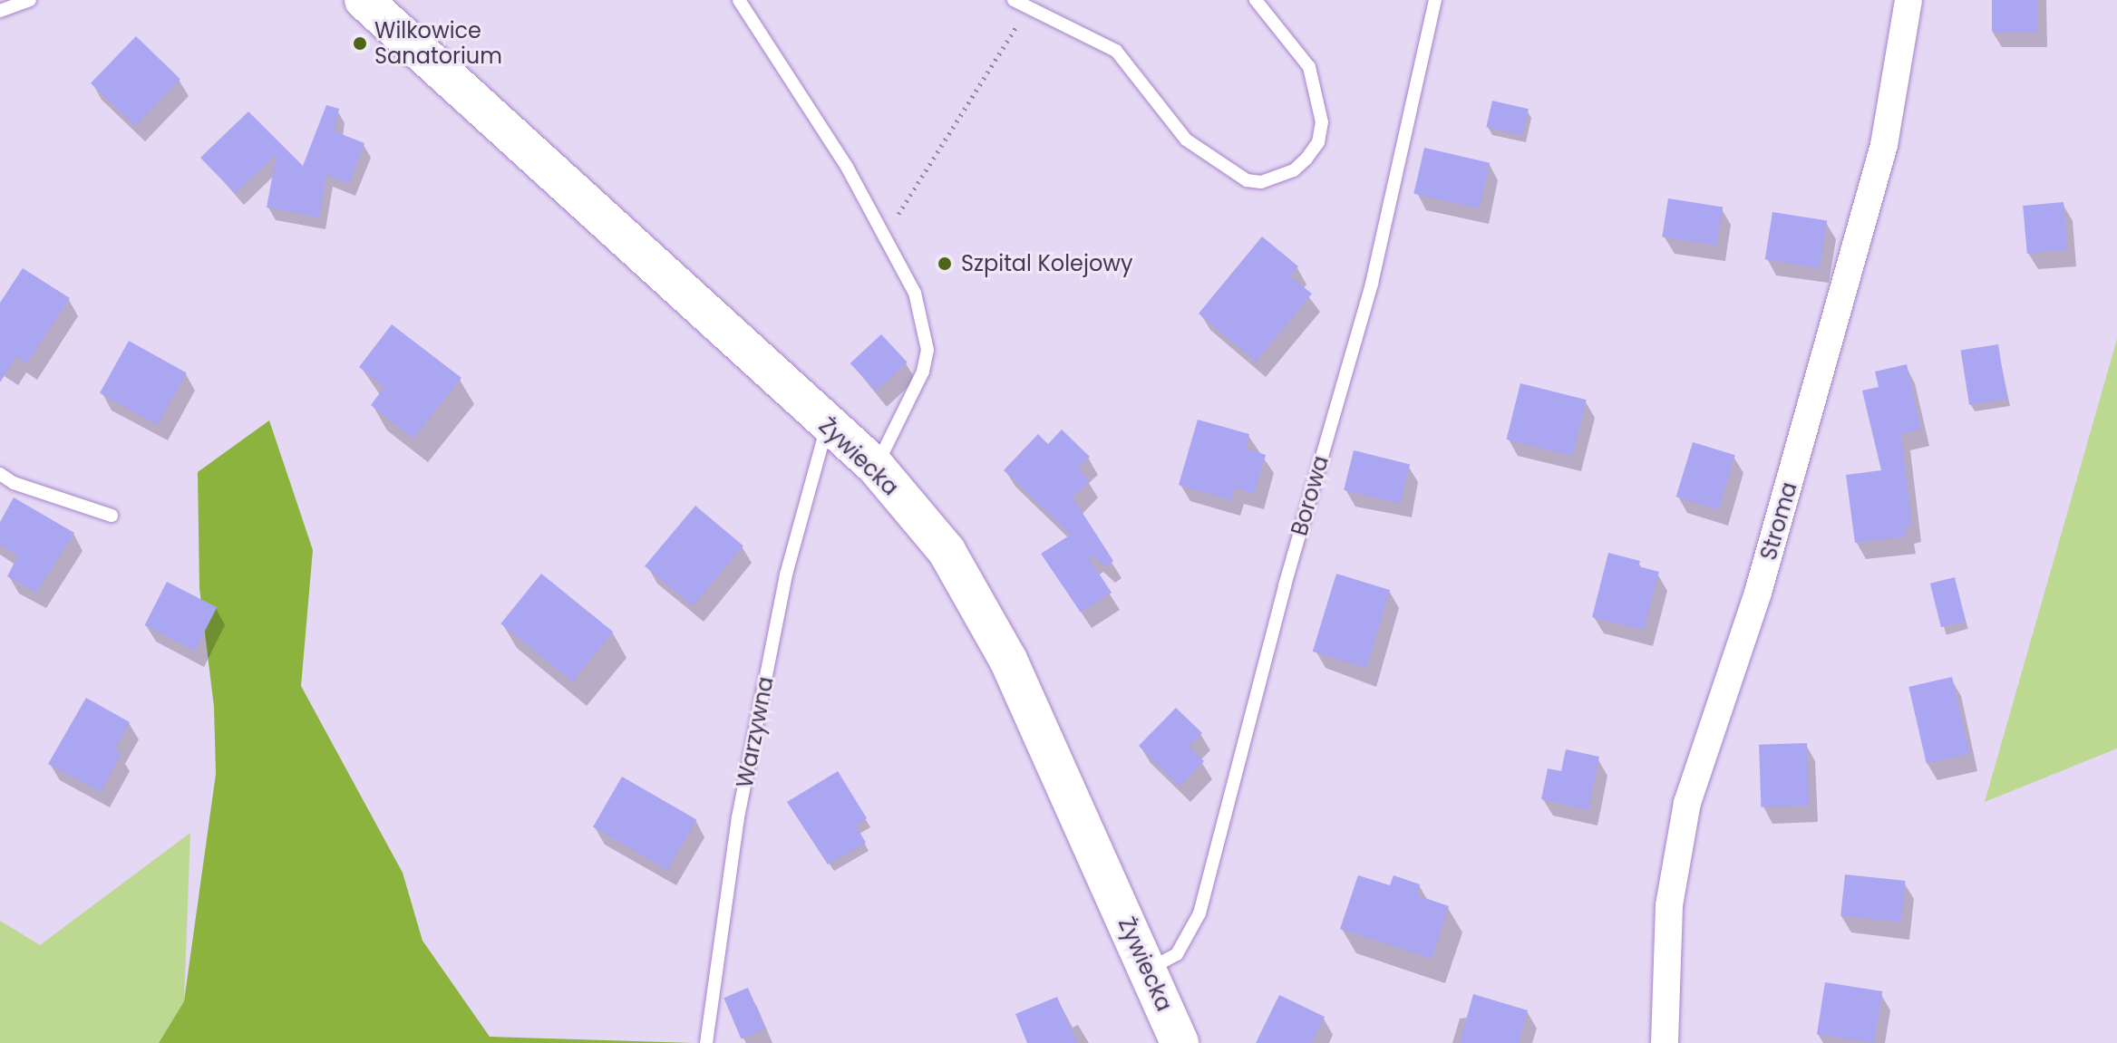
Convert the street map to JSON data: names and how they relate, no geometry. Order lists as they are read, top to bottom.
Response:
{
  "streets": {
    "main road": ["Żywiecka"],
    "street": ["Stroma"],
    "lane": ["Borowa", "Warzywna"]
  },
  "crossings": [
    ["Żywiecka", "Borowa"],
    ["Żywiecka", "Warzywna"]
  ],
  "places": ["Wilkowice Sanatorium", "Szpital Kolejowy"]
}
